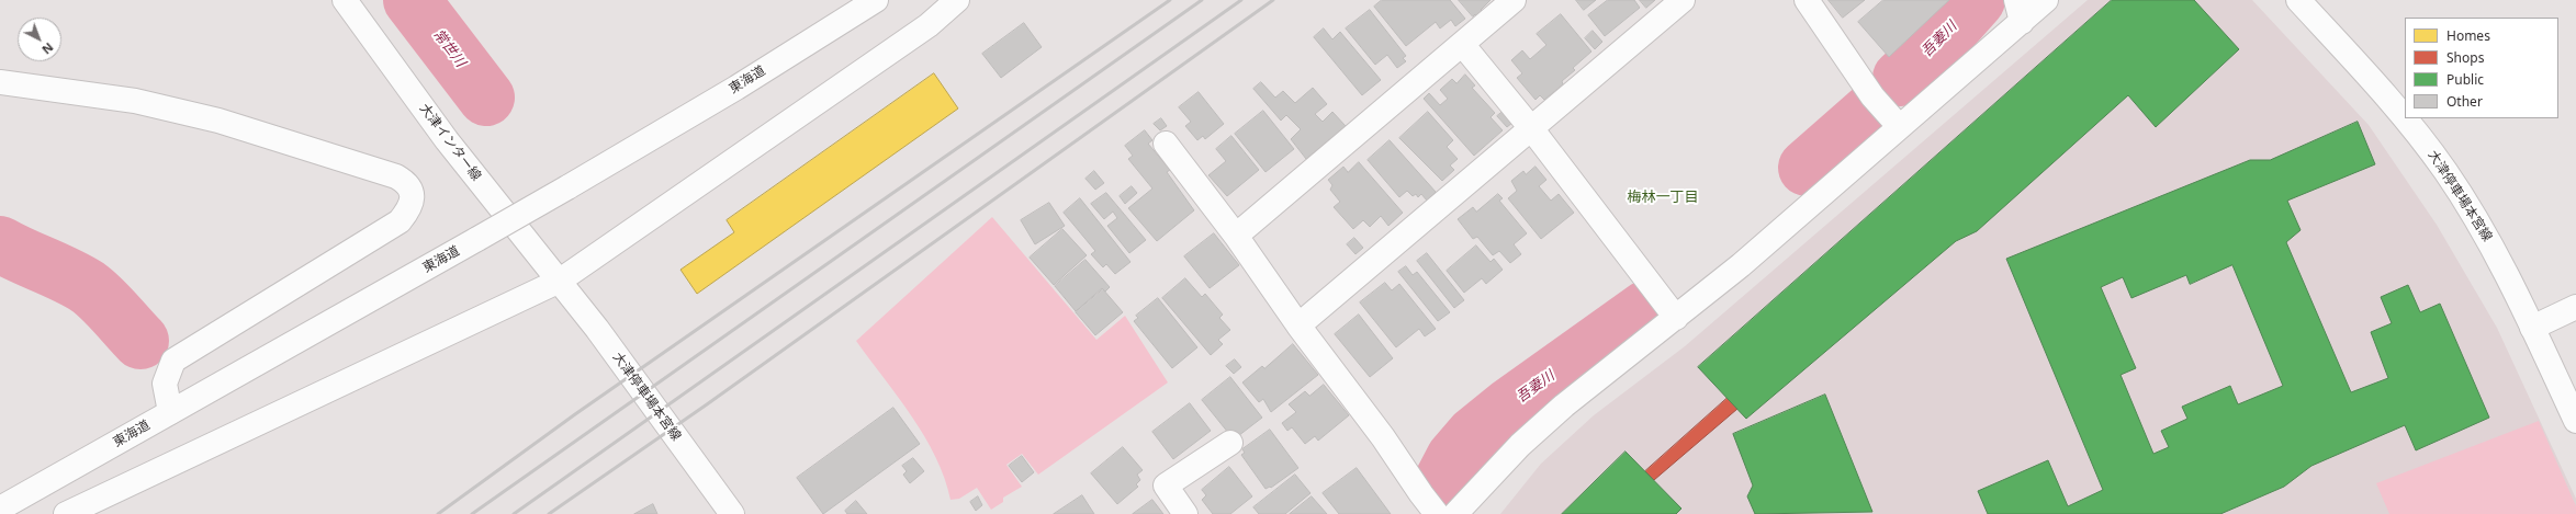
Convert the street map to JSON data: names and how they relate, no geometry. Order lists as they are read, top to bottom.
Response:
{
  "streets": {
    "main road": ["東海道", "大津インター線", "大津停車場本宮線"]
  },
  "crossings": [
    ["大津インター線", "大津停車場本宮線"]
  ],
  "districts": ["梅林一丁目"],
  "water": ["吾妻川", "常世川"],
  "legend": [
    "Homes",
    "Shops",
    "Public",
    "Other"
  ],
  "north": "bottom right"
}
